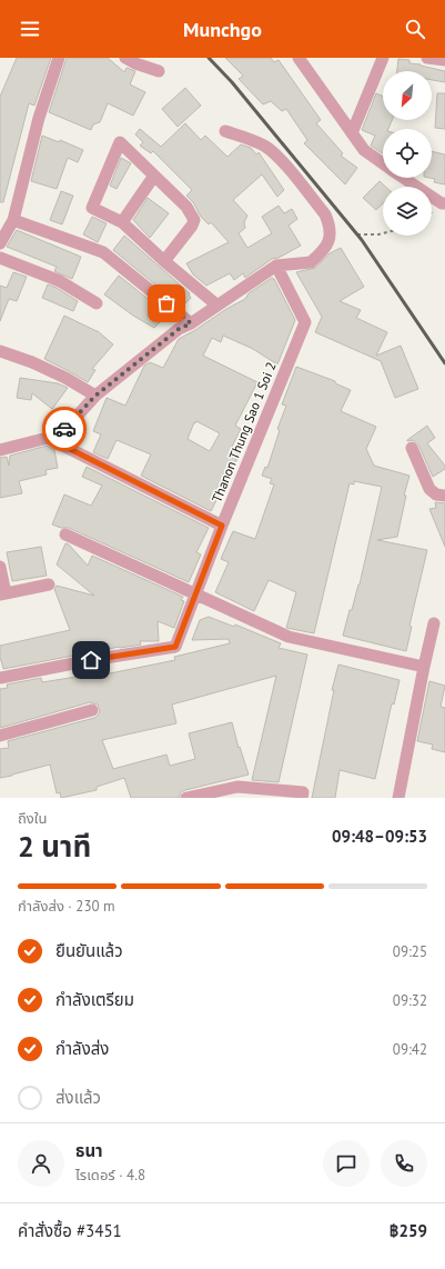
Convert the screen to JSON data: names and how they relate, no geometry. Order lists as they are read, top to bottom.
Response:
{
  "streets": {
    "street": ["Thanon Thung Sao 1 Soi 2"]
  },
  "north": "bottom left",
  "page": {
    "header": "Munchgo",
    "heading": ["2 นาที", "ถึงใน", "09:48–09:53"],
    "panel": [
      "ธนา",
      "ไรเดอร์ · 4.8",
      "คำสั่งซื้อ #3451",
      "฿259"
    ],
    "bar": "กำลังส่ง · 230 m",
    "list": [
      ["ยืนยันแล้ว", "09:25"],
      ["กำลังเตรียม", "09:32"],
      ["กำลังส่ง", "09:42"],
      "ส่งแล้ว"
    ]
  }
}
